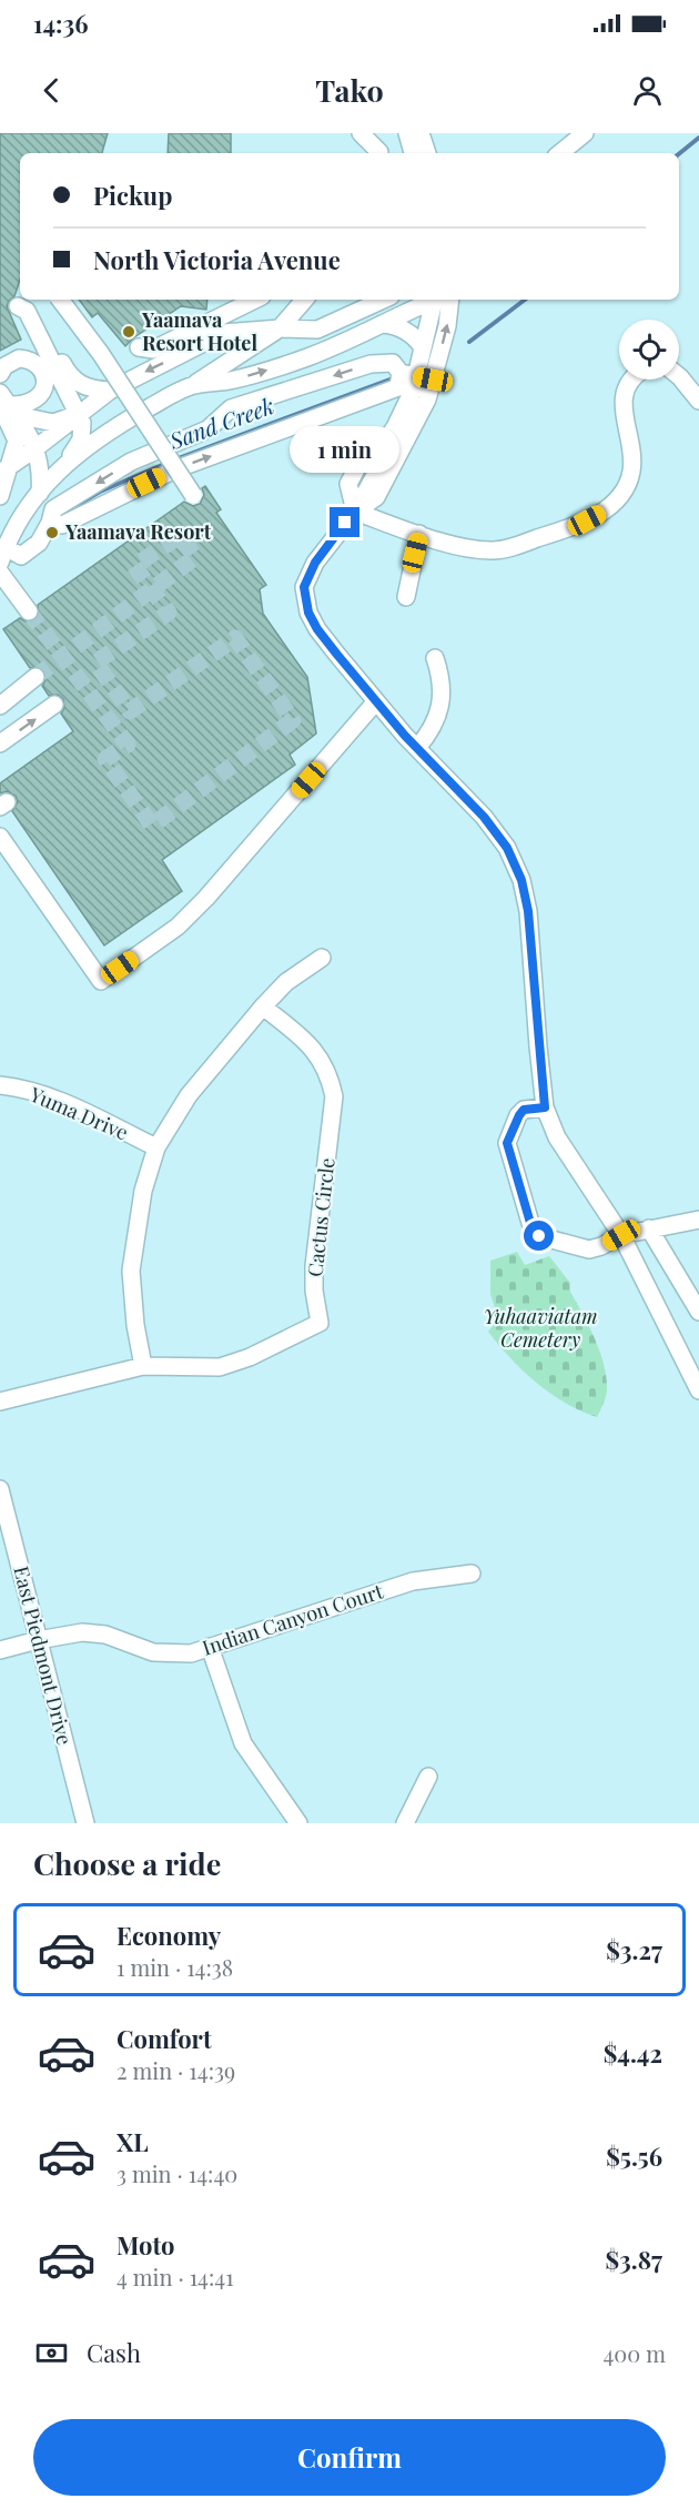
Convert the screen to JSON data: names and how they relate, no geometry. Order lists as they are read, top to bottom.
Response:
{
  "streets": {
    "street": [
      "Yuma Drive",
      "Cactus Circle",
      "Indian Canyon Court",
      "East Piedmont Drive"
    ]
  },
  "crossings": [
    ["Indian Canyon Court", "East Piedmont Drive"]
  ],
  "water": ["Sand Creek"],
  "parks": ["Yuhaaviatam Cemetery"],
  "places": ["Yaamava Resort Hotel", "Yaamava Resort"],
  "page": {
    "status": "14:36",
    "header": "Tako",
    "banner": ["Pickup", "North Victoria Avenue"],
    "bubble": "1 min",
    "heading": "Choose a ride",
    "list": [
      {
        "name": "Economy",
        "note": "1 min · 14:38",
        "value": "$3.27"
      },
      {
        "name": "Comfort",
        "note": "2 min · 14:39",
        "value": "$4.42"
      },
      {
        "name": "XL",
        "note": "3 min · 14:40",
        "value": "$5.56"
      },
      {
        "name": "Moto",
        "note": "4 min · 14:41",
        "value": "$3.87"
      }
    ],
    "pay": ["Cash", "400 m"],
    "buttons": "Confirm"
  }
}
